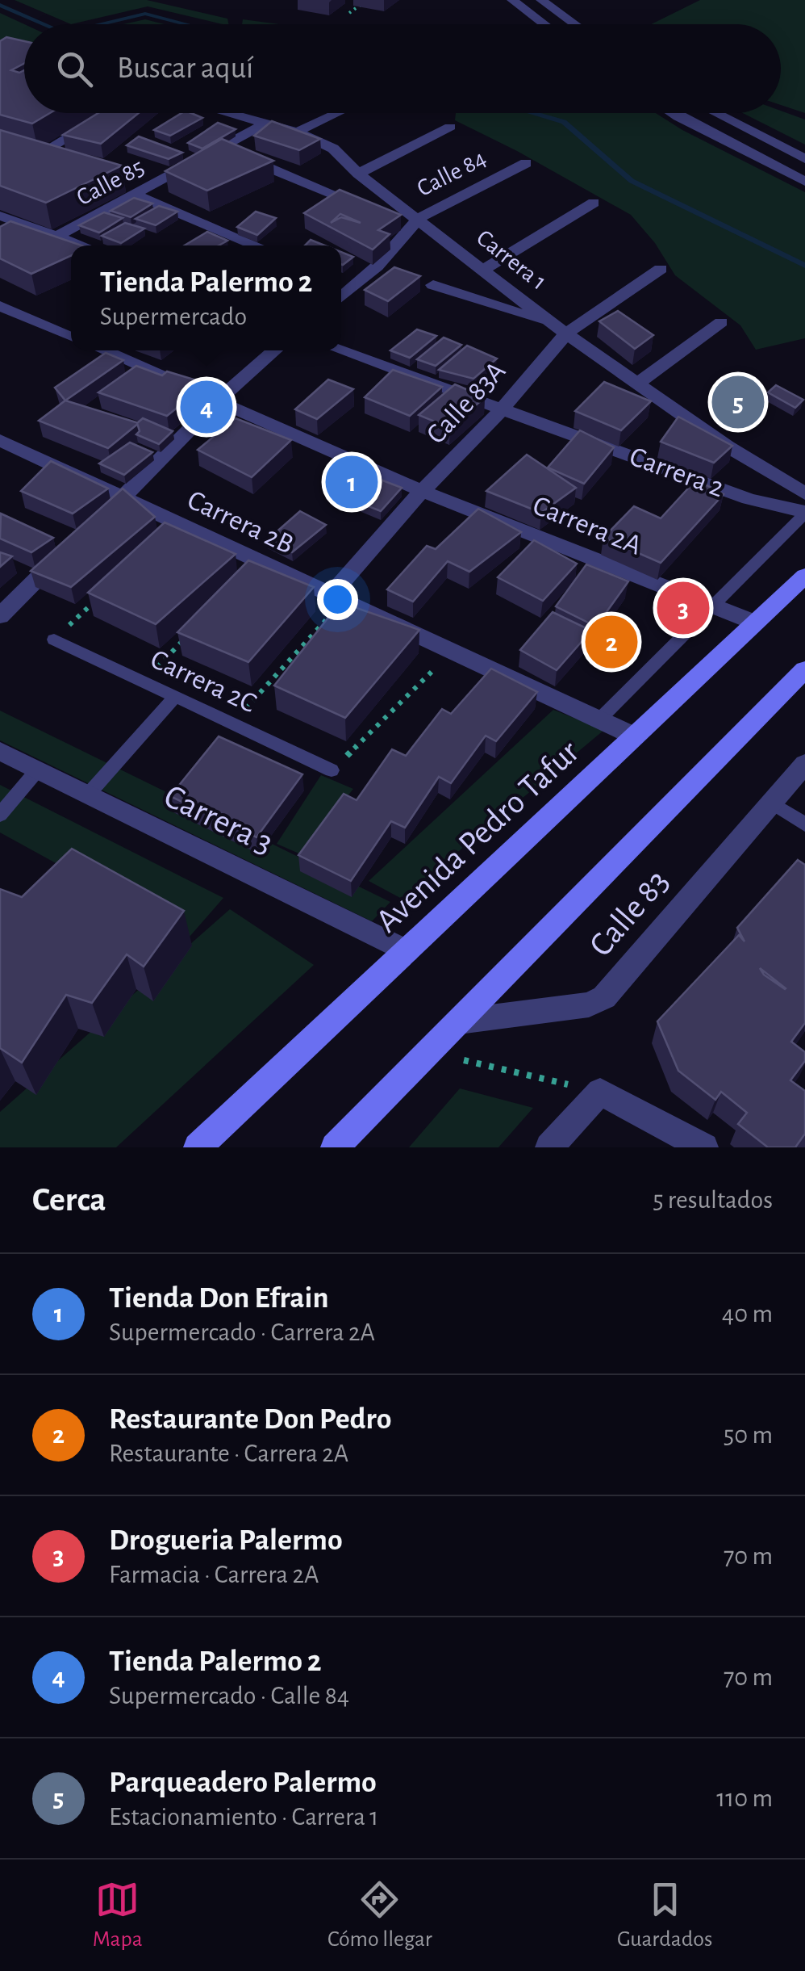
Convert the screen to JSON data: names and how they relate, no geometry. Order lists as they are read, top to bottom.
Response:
{
  "streets": {
    "main road": ["Avenida Pedro Tafur"],
    "street": [
      "Calle 84",
      "Calle 85",
      "Carrera 1",
      "Calle 83A",
      "Carrera 2",
      "Carrera 2B",
      "Carrera 2A",
      "Carrera 3",
      "Calle 83"
    ],
    "lane": ["Carrera 2C"]
  },
  "crossings": [
    ["Calle 84", "Carrera 1"],
    ["Calle 85", "Carrera 1"],
    ["Carrera 1", "Calle 83A"],
    ["Calle 83A", "Carrera 2"],
    ["Calle 83A", "Carrera 2B"],
    ["Calle 83A", "Carrera 2A"],
    ["Carrera 2B", "Avenida Pedro Tafur"],
    ["Carrera 2A", "Avenida Pedro Tafur"],
    ["Carrera 3", "Avenida Pedro Tafur"]
  ],
  "page": {
    "search": "Buscar aquí",
    "popup": ["Tienda Palermo 2", "Supermercado"],
    "pins": [
      "5",
      "4",
      "1",
      "3",
      "2"
    ],
    "heading": ["Cerca", "5 resultados"],
    "list": [
      {
        "mark": "1",
        "name": "Tienda Don Efrain",
        "note": "Supermercado · Carrera 2A",
        "value": "40 m"
      },
      {
        "mark": "2",
        "name": "Restaurante Don Pedro",
        "note": "Restaurante · Carrera 2A",
        "value": "50 m"
      },
      {
        "mark": "3",
        "name": "Drogueria Palermo",
        "note": "Farmacia · Carrera 2A",
        "value": "70 m"
      },
      {
        "mark": "4",
        "name": "Tienda Palermo 2",
        "note": "Supermercado · Calle 84",
        "value": "70 m"
      },
      {
        "mark": "5",
        "name": "Parqueadero Palermo",
        "note": "Estacionamiento · Carrera 1",
        "value": "110 m"
      }
    ],
    "nav": ["Mapa", "Cómo llegar", "Guardados"]
  }
}
